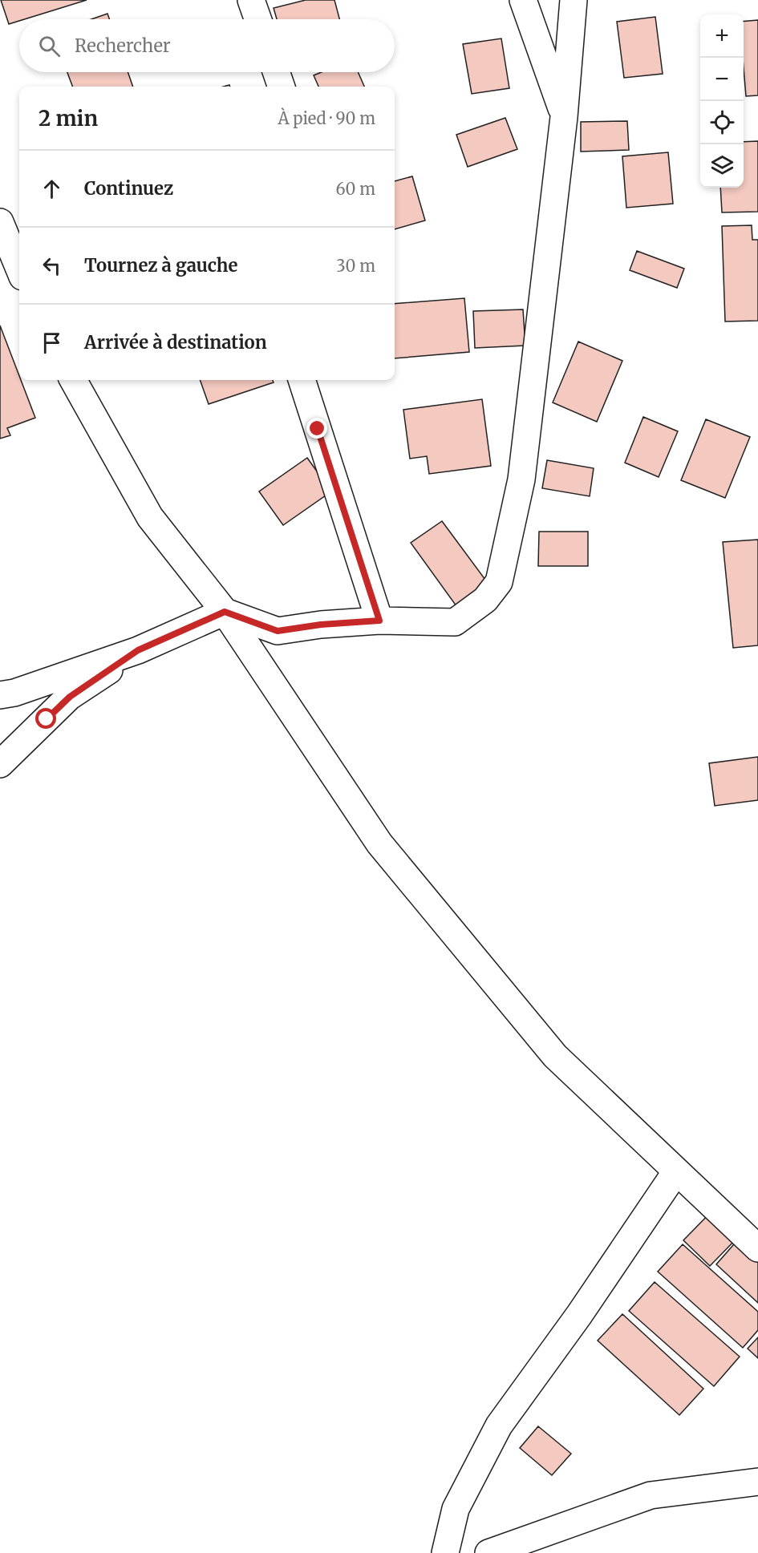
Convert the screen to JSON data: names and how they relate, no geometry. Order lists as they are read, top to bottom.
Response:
{
  "page": {
    "map_buttons": ["+", "−"],
    "search": "Rechercher",
    "heading": ["2 min", "À pied · 90 m"],
    "list": [
      ["Continuez", "60 m"],
      ["Tournez à gauche", "30 m"],
      "Arrivée à destination"
    ]
  }
}
